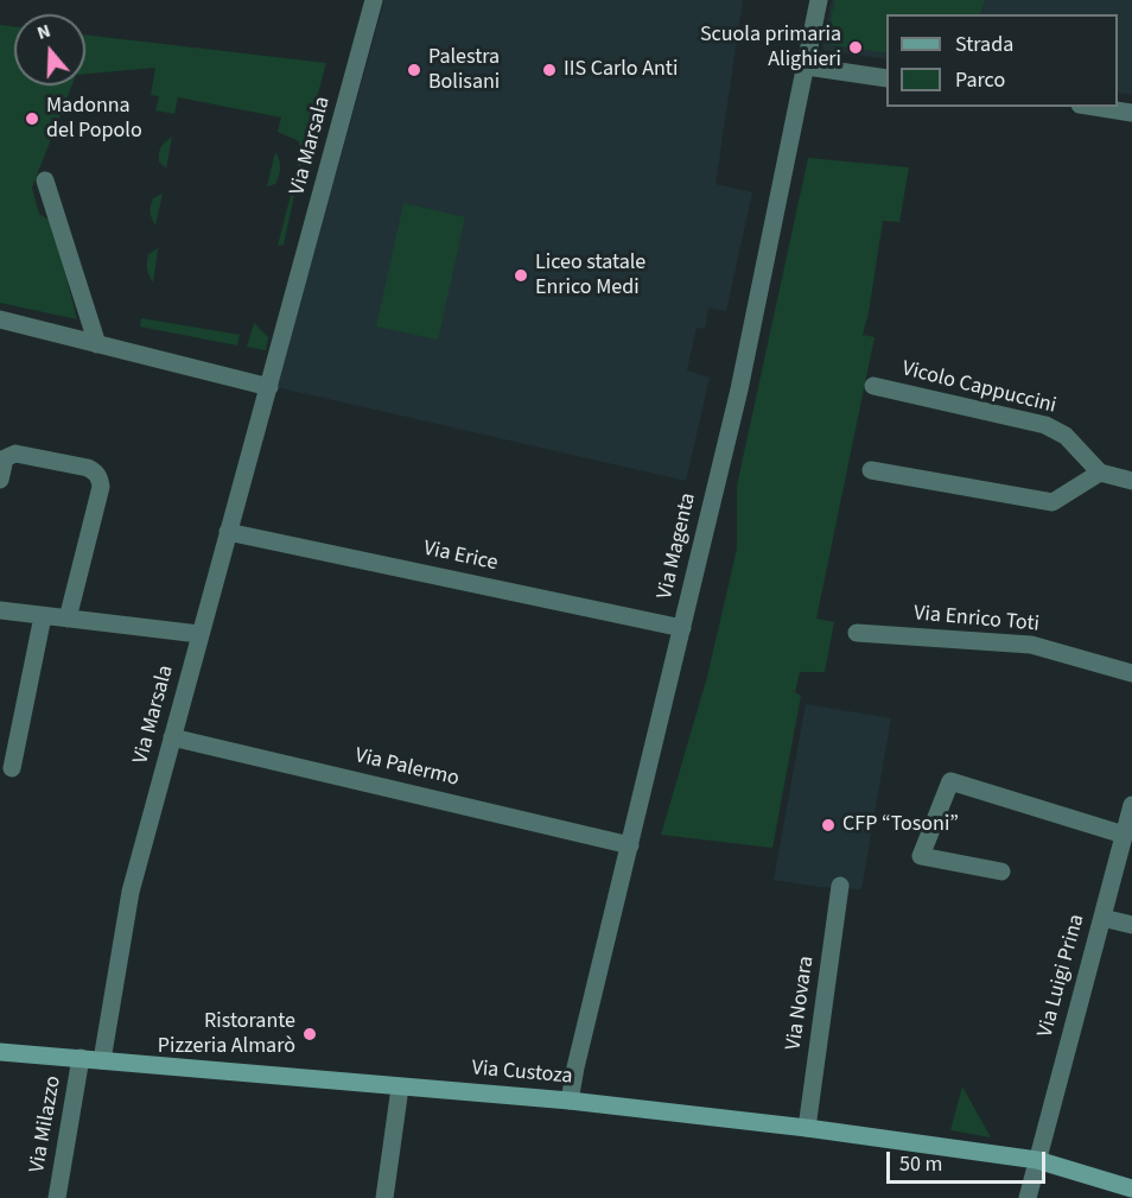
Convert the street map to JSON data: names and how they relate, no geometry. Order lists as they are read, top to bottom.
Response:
{
  "streets": {
    "street": [
      "Via Marsala",
      "Vicolo Cappuccini",
      "Via Magenta",
      "Via Erice",
      "Via Enrico Toti",
      "Via Palermo",
      "Via Luigi Prina",
      "Via Novara",
      "Via Custoza",
      "Via Milazzo"
    ]
  },
  "crossings": [
    ["Via Marsala", "Via Erice"],
    ["Via Marsala", "Via Palermo"],
    ["Via Marsala", "Via Custoza"],
    ["Via Magenta", "Via Erice"],
    ["Via Magenta", "Via Palermo"],
    ["Via Magenta", "Via Custoza"],
    ["Via Luigi Prina", "Via Custoza"],
    ["Via Novara", "Via Custoza"],
    ["Via Custoza", "Via Milazzo"]
  ],
  "places": [
    "Scuola primaria Alighieri",
    "Palestra Bolisani",
    "IIS Carlo Anti",
    "Madonna del Popolo",
    "Liceo statale Enrico Medi",
    "CFP “Tosoni”",
    "Ristorante Pizzeria Almarò"
  ],
  "legend": ["Strada", "Parco"],
  "scale_bar": "50 m",
  "north": "top"
}
